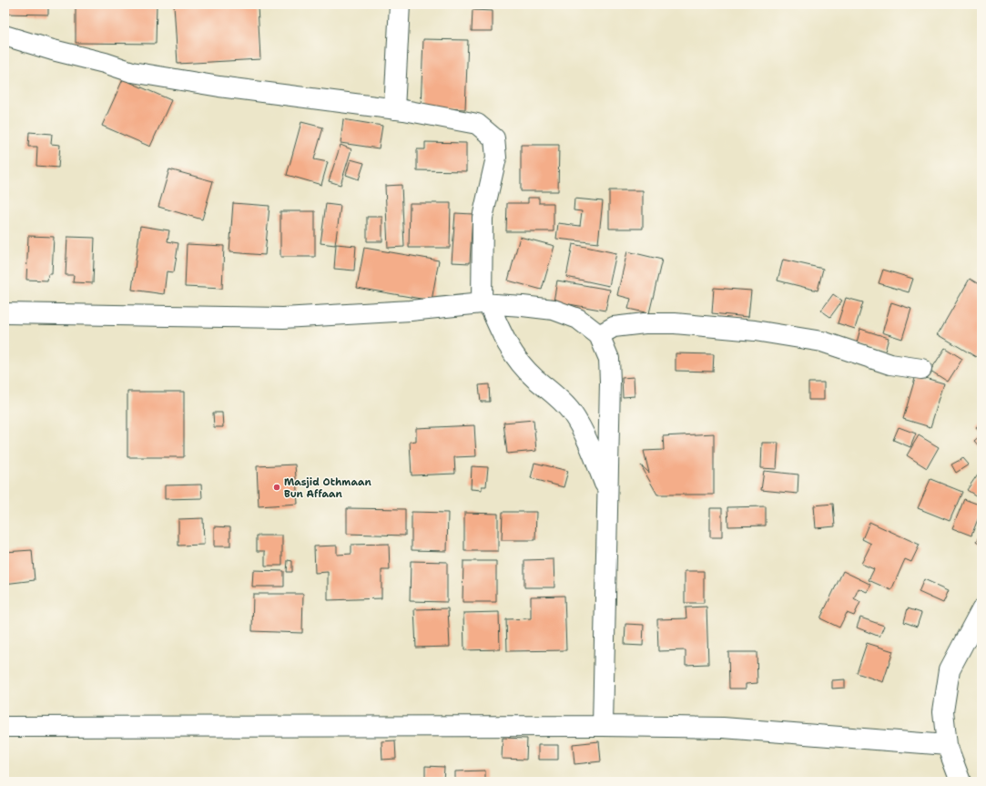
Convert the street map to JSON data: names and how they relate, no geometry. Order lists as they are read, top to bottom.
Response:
{
  "places": ["Masjid Othmaan Bun Affaan"]
}
